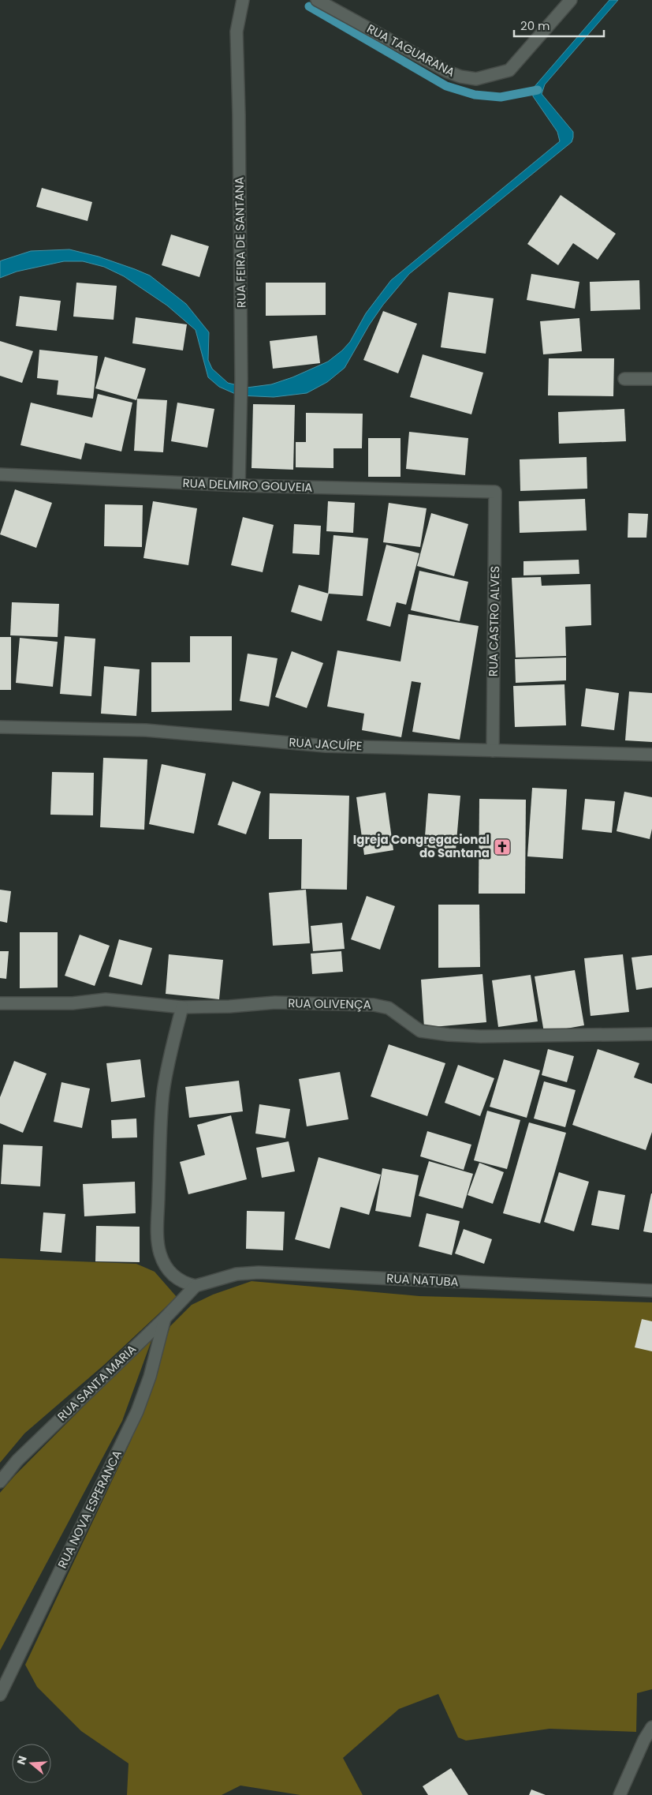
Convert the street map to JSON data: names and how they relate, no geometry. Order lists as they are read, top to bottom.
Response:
{
  "streets": {
    "street": [
      "RUA TAGUARANA",
      "RUA FEIRA DE SANTANA",
      "RUA DELMIRO GOUVEIA",
      "RUA CASTRO ALVES",
      "RUA JACUÍPE",
      "RUA OLIVENÇA",
      "RUA NATUBA",
      "RUA SANTA MARIA",
      "RUA NOVA ESPERANCA"
    ]
  },
  "crossings": [
    ["RUA FEIRA DE SANTANA", "RUA DELMIRO GOUVEIA"],
    ["RUA DELMIRO GOUVEIA", "RUA CASTRO ALVES"],
    ["RUA CASTRO ALVES", "RUA JACUÍPE"],
    ["RUA NATUBA", "RUA SANTA MARIA"],
    ["RUA SANTA MARIA", "RUA NOVA ESPERANCA"]
  ],
  "places": {
    "church": ["Igreja Congregacional do Santana"]
  },
  "scale_bar": "20 m",
  "north": "left"
}
